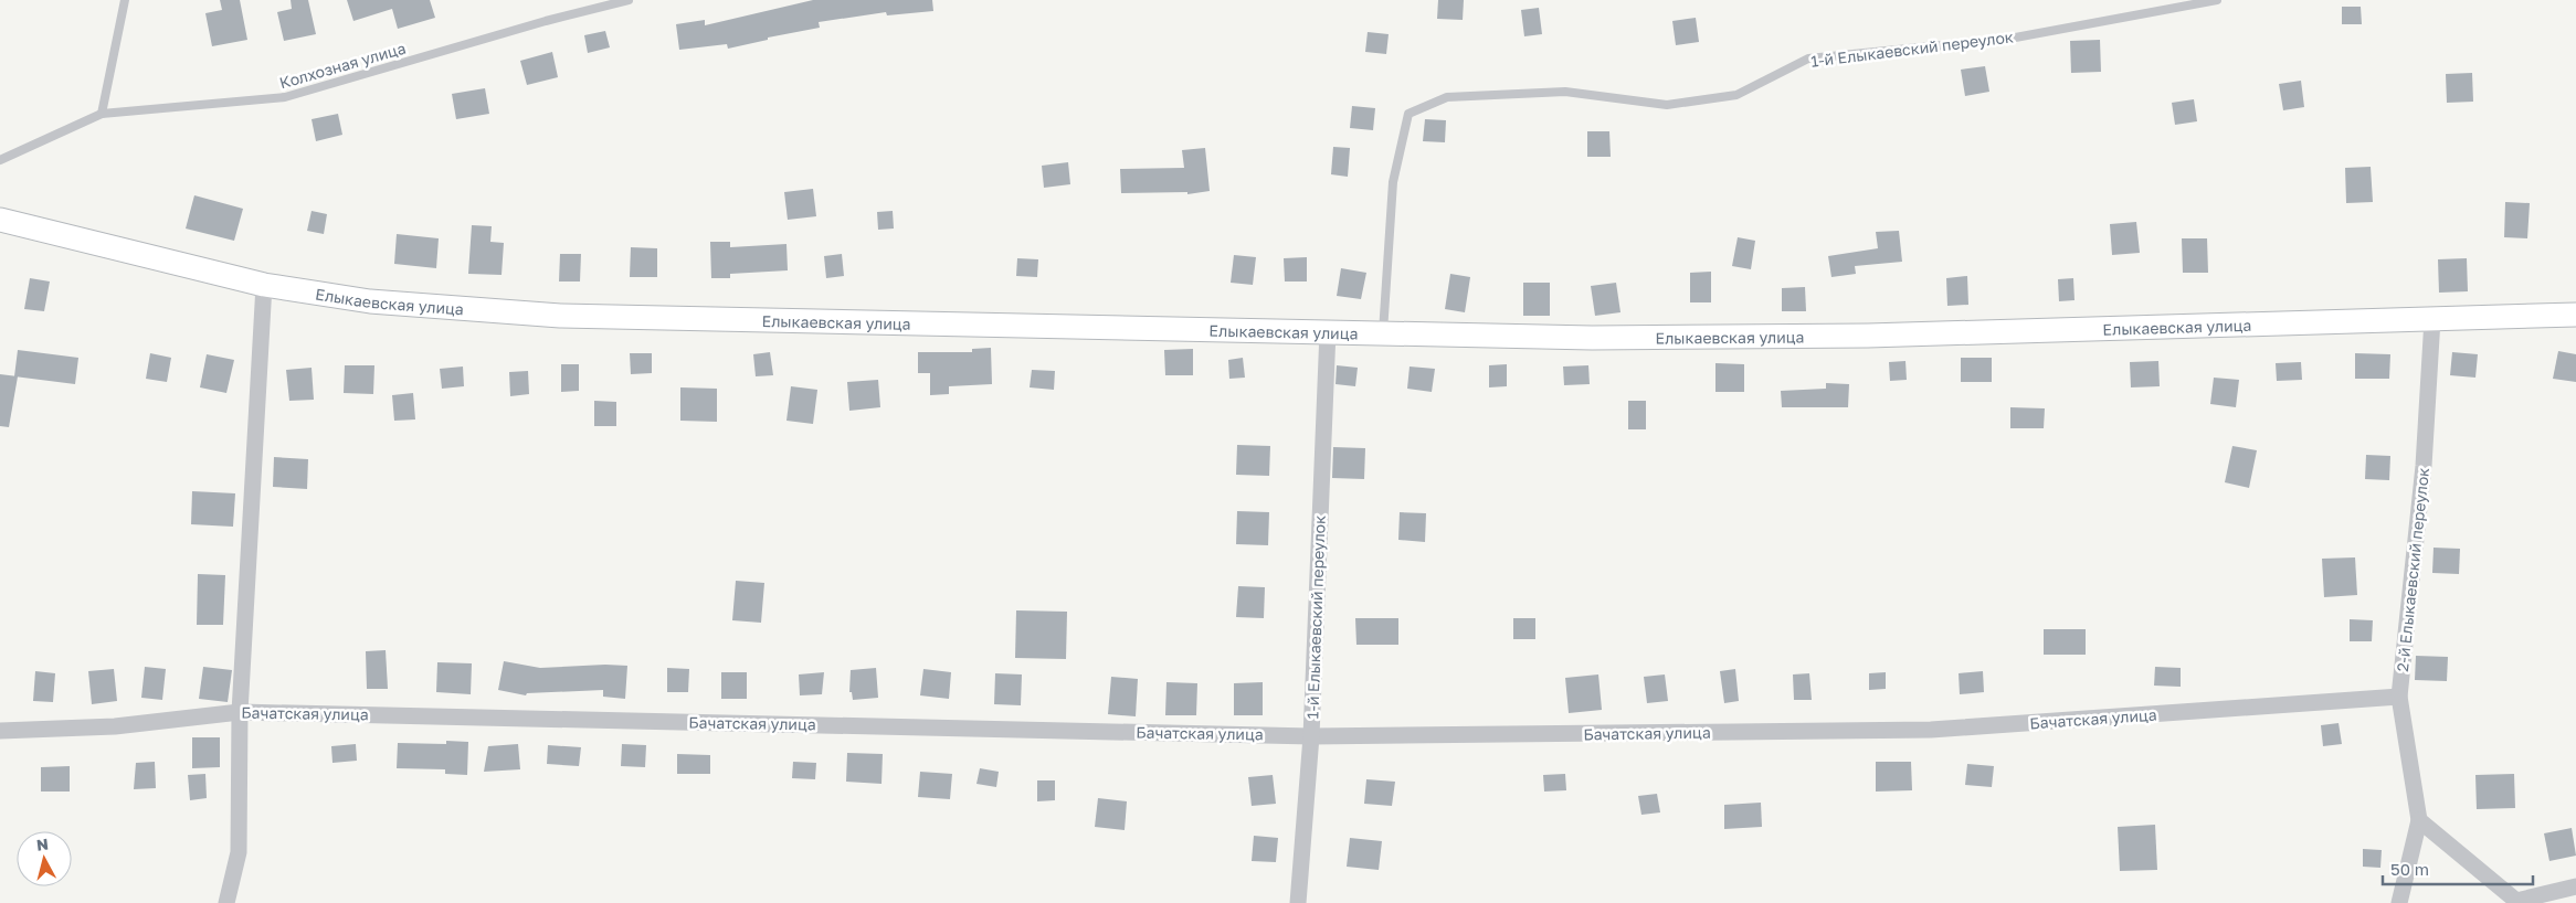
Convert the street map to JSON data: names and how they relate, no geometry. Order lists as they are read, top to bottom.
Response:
{
  "streets": {
    "street": [
      "1-й Елыкаевский переулок",
      "Елыкаевская улица",
      "2-й Елыкаевский переулок",
      "Бачатская улица"
    ],
    "lane": ["Колхозная улица"]
  },
  "crossings": [
    ["1-й Елыкаевский переулок", "Елыкаевская улица"],
    ["1-й Елыкаевский переулок", "Бачатская улица"],
    ["Елыкаевская улица", "2-й Елыкаевский переулок"],
    ["2-й Елыкаевский переулок", "Бачатская улица"]
  ],
  "scale_bar": "50 m",
  "north": "top"
}
